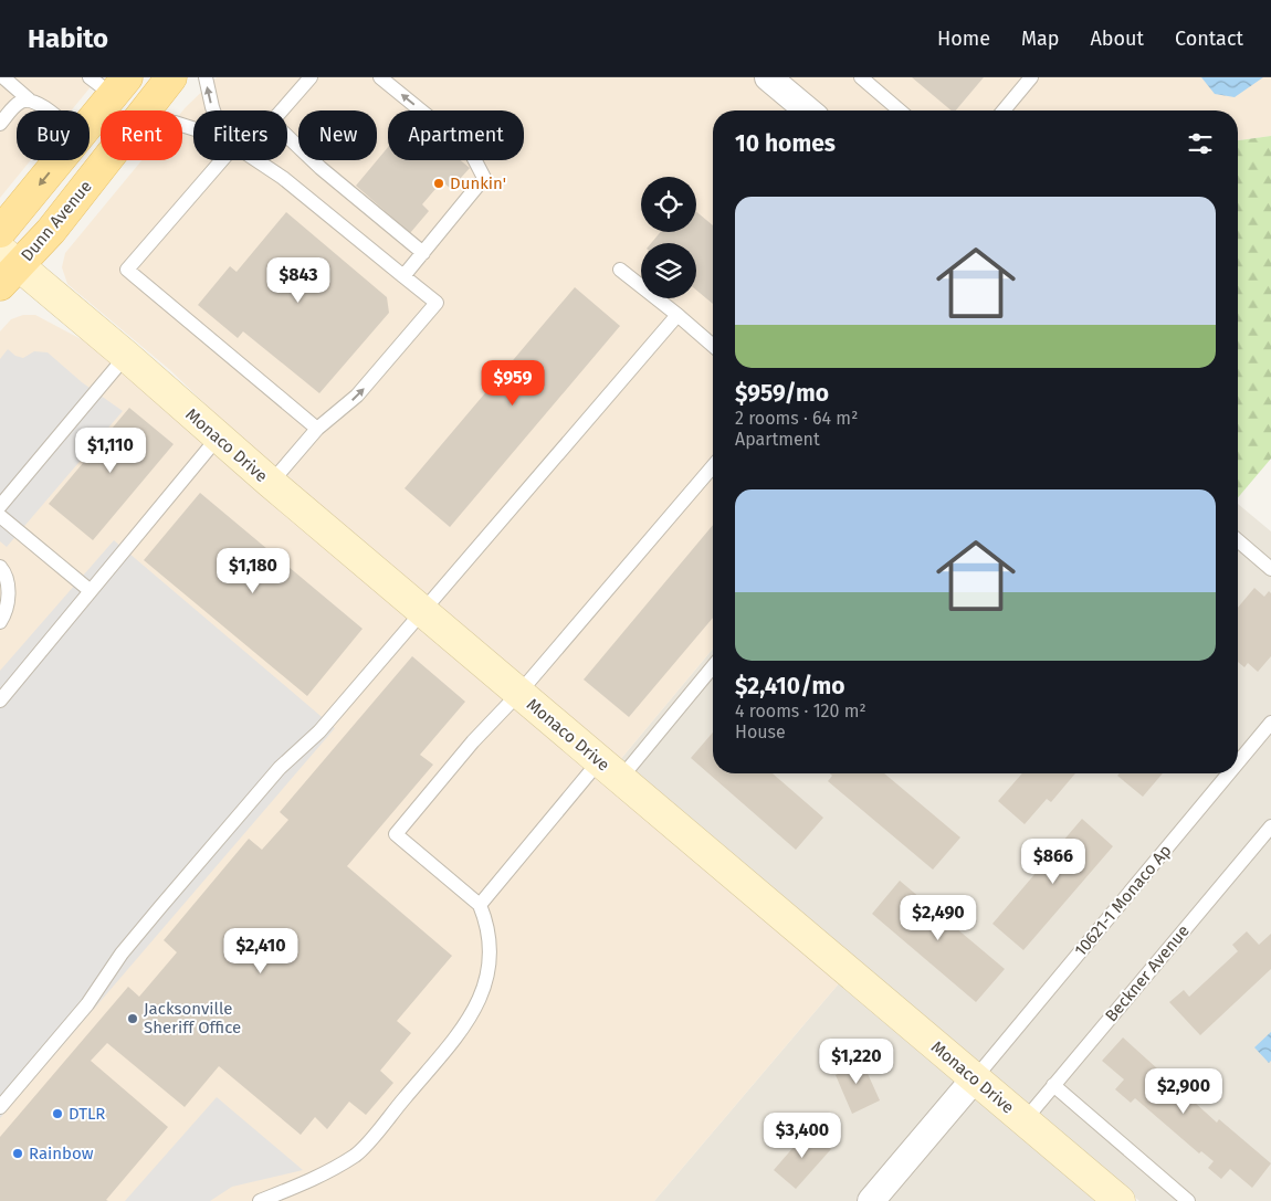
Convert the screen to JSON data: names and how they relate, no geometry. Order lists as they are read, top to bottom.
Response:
{
  "streets": {
    "main road": ["Dunn Avenue"],
    "street": ["Monaco Drive"],
    "lane": ["10621-1 Monaco Ap", "Beckner Avenue"]
  },
  "crossings": [
    ["Dunn Avenue", "Monaco Drive"],
    ["Monaco Drive", "10621-1 Monaco Ap"],
    ["Monaco Drive", "Beckner Avenue"]
  ],
  "places": [
    "Dunkin'",
    "Jacksonville Sheriff Office",
    "DTLR",
    "Rainbow"
  ],
  "page": {
    "header": "Habito",
    "nav": [
      "Home",
      "Map",
      "About",
      "Contact"
    ],
    "chip": [
      "Buy",
      "Rent",
      "Filters",
      "New",
      "Apartment"
    ],
    "heading": "10 homes",
    "list": [
      {
        "name": "$959/mo",
        "note": "2 rooms · 64 m² · Apartment"
      },
      {
        "name": "$2,410/mo",
        "note": "4 rooms · 120 m² · House"
      }
    ],
    "price": [
      "$843",
      "$959",
      "$1,110",
      "$1,180",
      "$866",
      "$2,490",
      "$2,410",
      "$1,220",
      "$2,900",
      "$3,400"
    ]
  }
}
